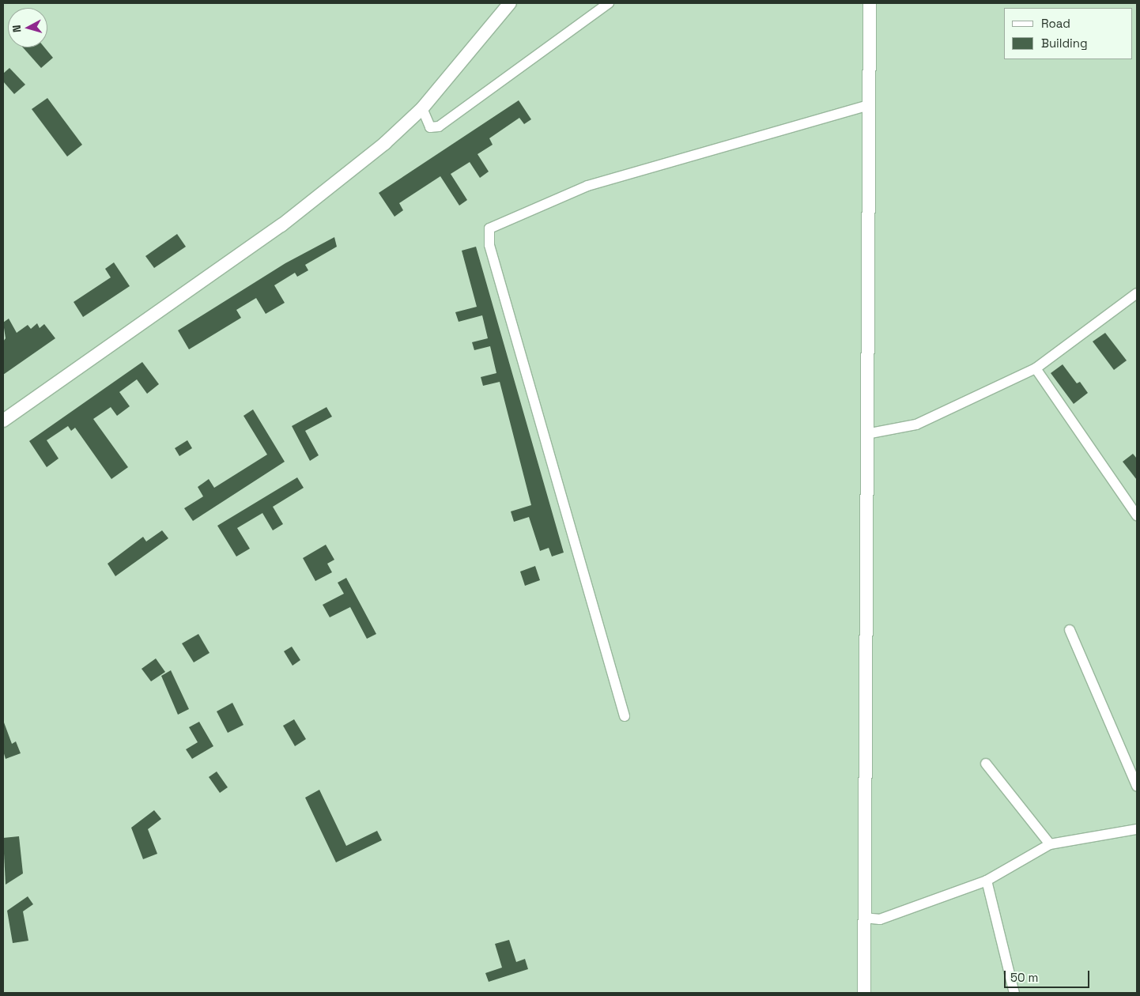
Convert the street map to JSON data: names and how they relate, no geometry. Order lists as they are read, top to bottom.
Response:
{
  "legend": ["Road", "Building"],
  "scale_bar": "50 m",
  "north": "left"
}
